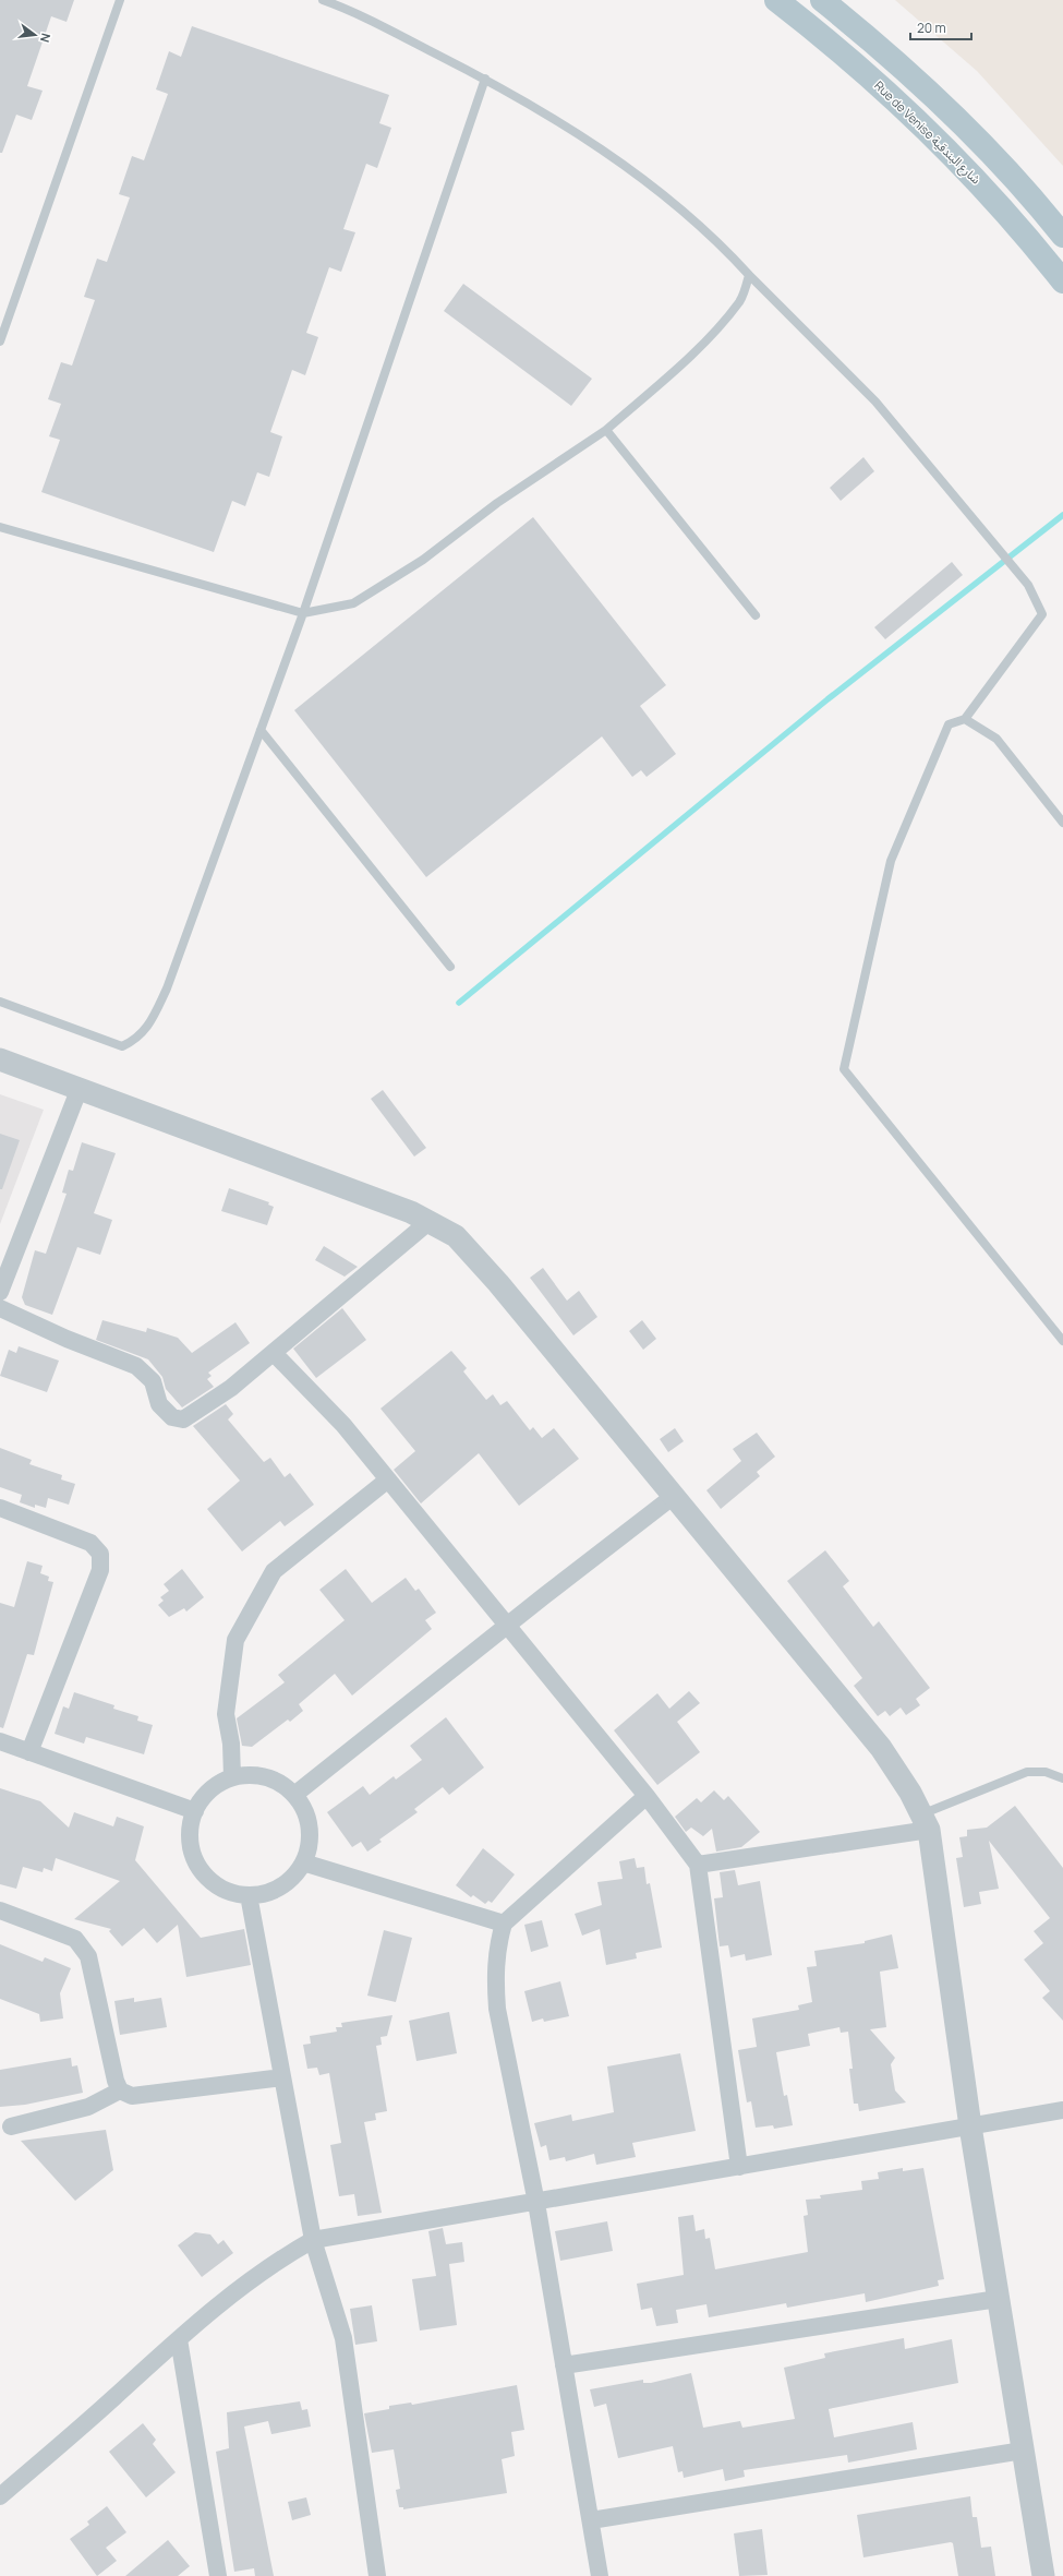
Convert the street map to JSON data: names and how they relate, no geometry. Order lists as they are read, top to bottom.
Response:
{
  "streets": {
    "main road": ["Rue de Venise شارع البندقية"]
  },
  "scale_bar": "20 m",
  "north": "right"
}
